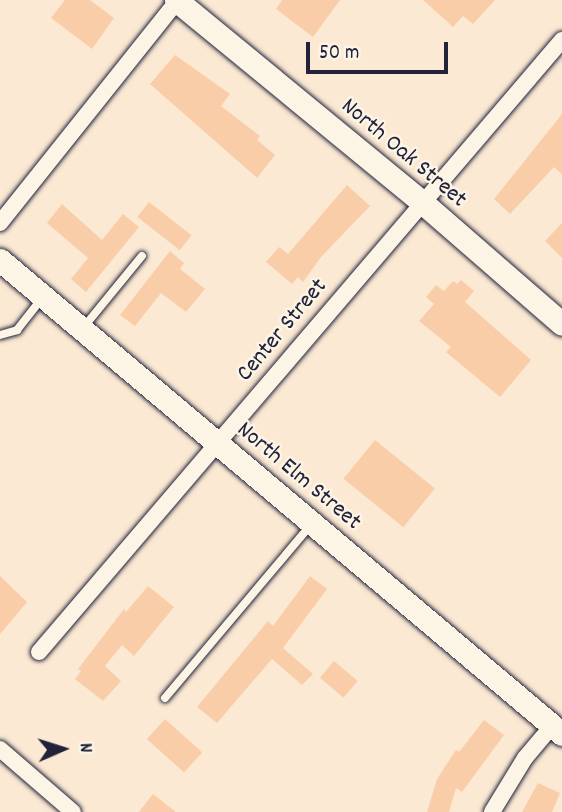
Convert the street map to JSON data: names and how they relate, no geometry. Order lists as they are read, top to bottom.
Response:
{
  "streets": {
    "main road": ["North Oak Street", "North Elm Street"],
    "street": ["Center Street"]
  },
  "crossings": [
    ["North Oak Street", "Center Street"],
    ["Center Street", "North Elm Street"]
  ],
  "scale_bar": "50 m",
  "north": "right"
}
